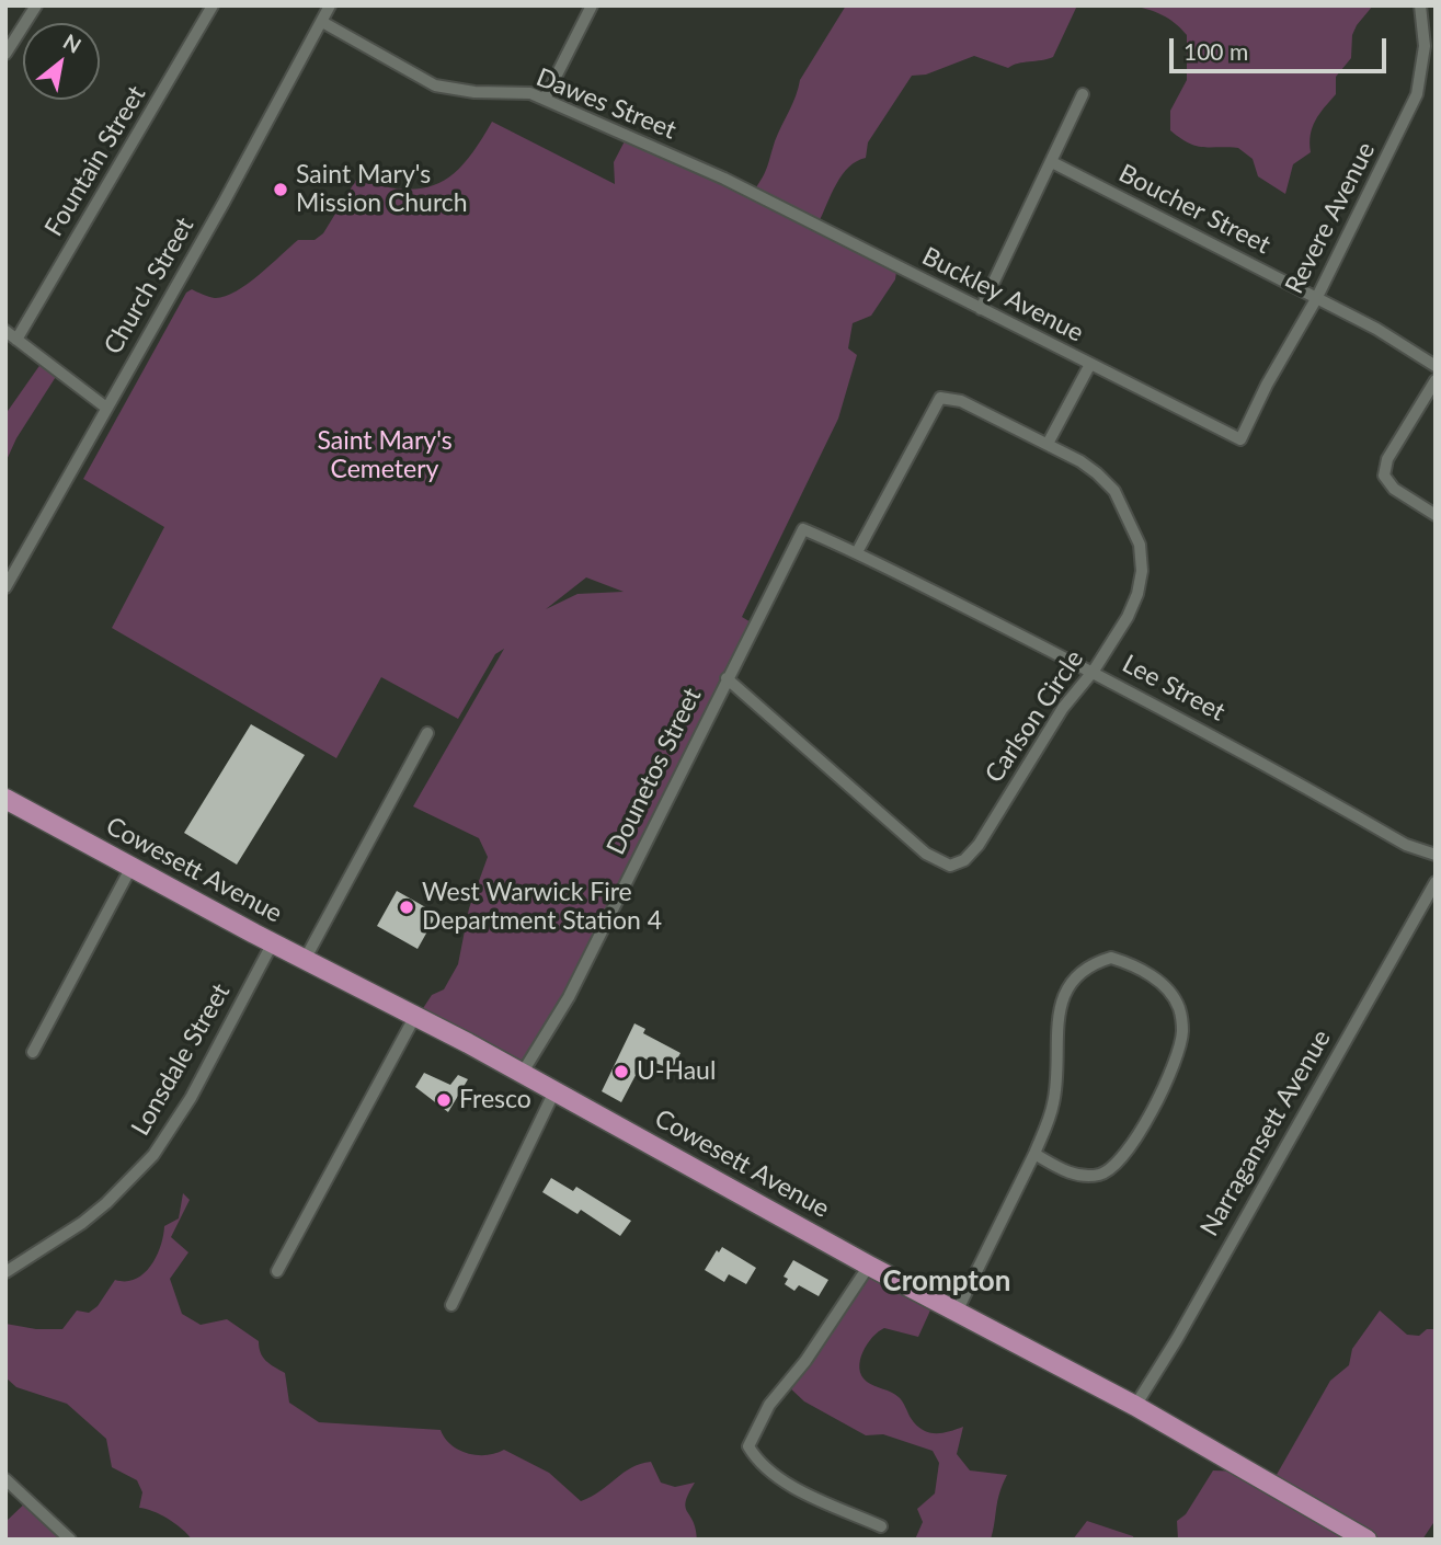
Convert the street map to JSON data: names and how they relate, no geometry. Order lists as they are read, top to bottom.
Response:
{
  "streets": {
    "main road": ["Cowesett Avenue"],
    "street": [
      "Dawes Street",
      "Fountain Street",
      "Boucher Street",
      "Revere Avenue",
      "Church Street",
      "Buckley Avenue",
      "Lee Street",
      "Carlson Circle",
      "Dounetos Street",
      "Lonsdale Street",
      "Narragansett Avenue"
    ]
  },
  "crossings": [
    ["Dawes Street", "Church Street"],
    ["Dawes Street", "Buckley Avenue"],
    ["Boucher Street", "Revere Avenue"],
    ["Revere Avenue", "Buckley Avenue"],
    ["Lee Street", "Carlson Circle"],
    ["Lee Street", "Dounetos Street"],
    ["Carlson Circle", "Dounetos Street"],
    ["Dounetos Street", "Cowesett Avenue"],
    ["Cowesett Avenue", "Lonsdale Street"],
    ["Cowesett Avenue", "Narragansett Avenue"]
  ],
  "districts": ["Crompton"],
  "parks": ["Saint Mary's Cemetery"],
  "places": [
    "Saint Mary's Mission Church",
    "West Warwick Fire Department Station 4",
    "U-Haul",
    "Fresco"
  ],
  "scale_bar": "100 m",
  "north": "top right"
}
